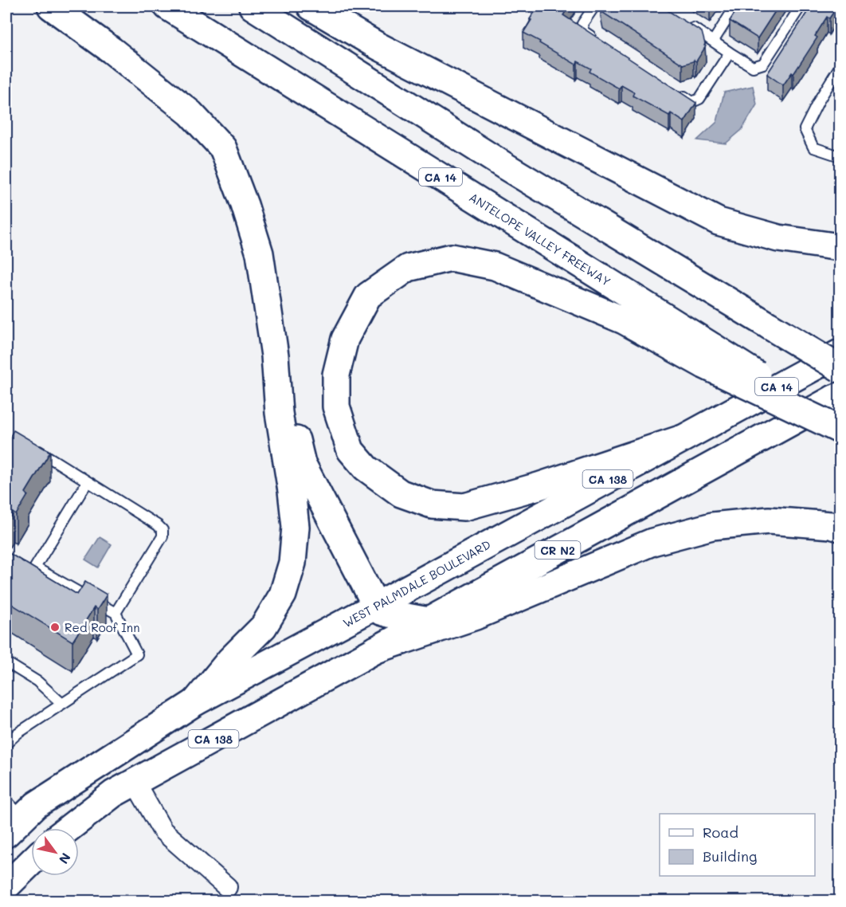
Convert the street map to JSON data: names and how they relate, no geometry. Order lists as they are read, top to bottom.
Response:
{
  "streets": {
    "highway": [
      "CA 14",
      "ANTELOPE VALLEY FREEWAY",
      "CA 138",
      "CR N2",
      "WEST PALMDALE BOULEVARD"
    ]
  },
  "crossings": [
    ["CA 138", "CR N2"]
  ],
  "places": ["Red Roof Inn"],
  "legend": ["Road", "Building"],
  "north": "bottom right"
}
